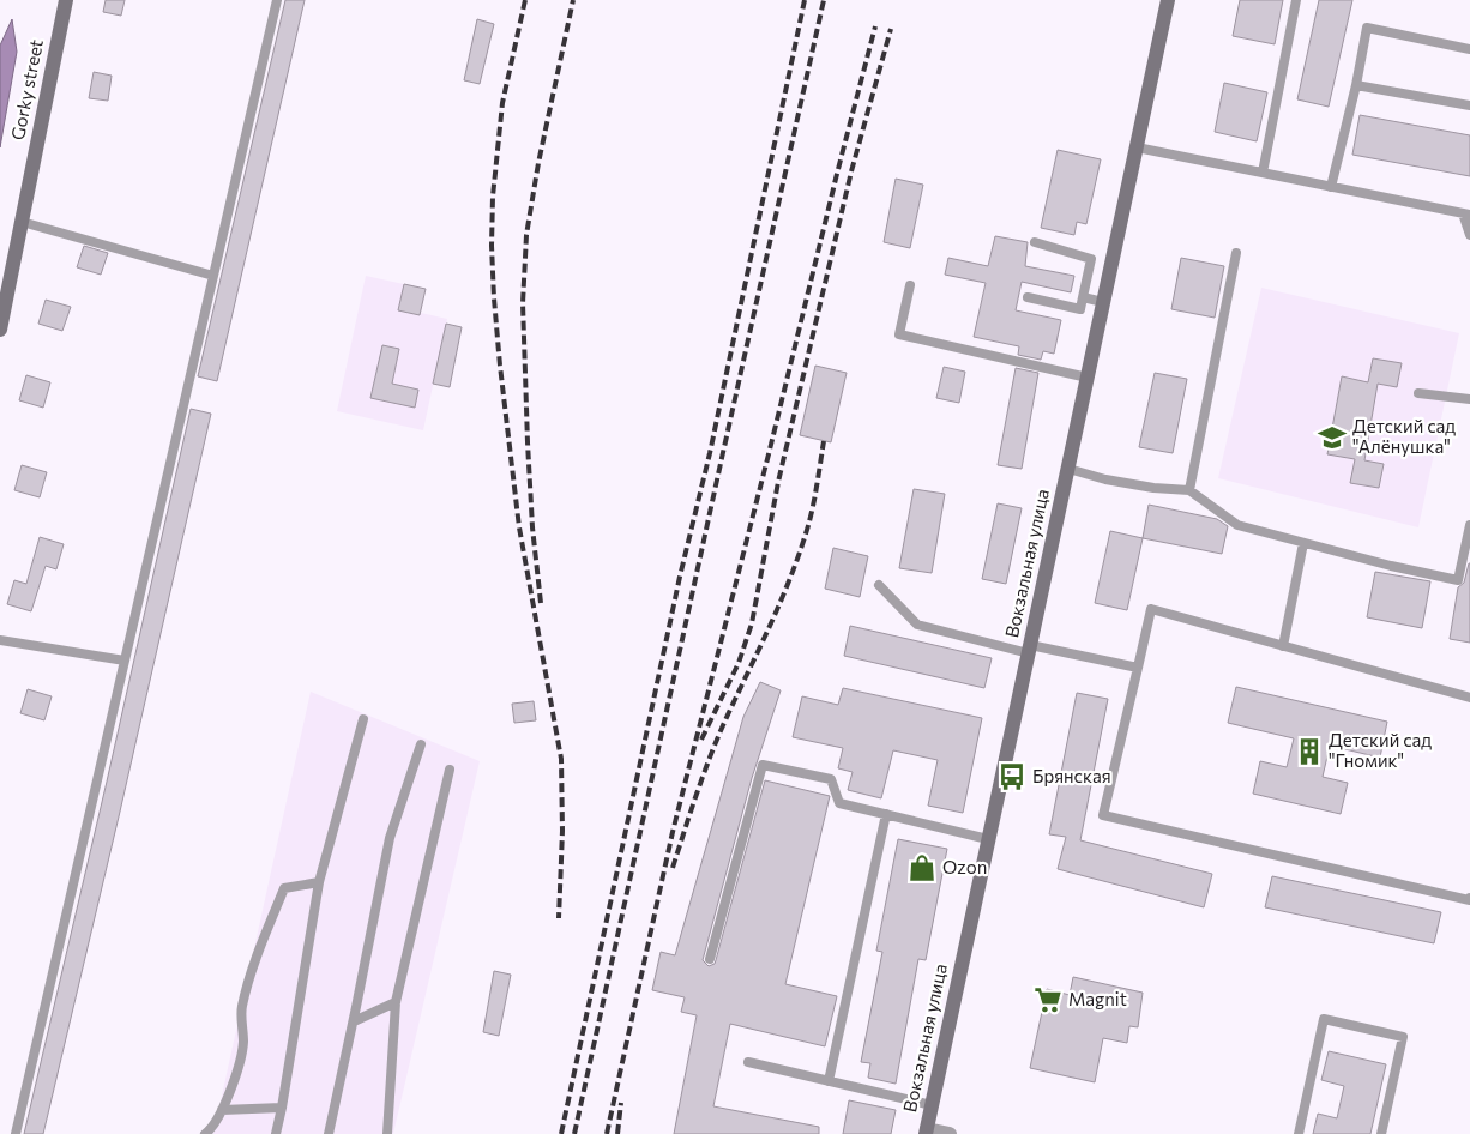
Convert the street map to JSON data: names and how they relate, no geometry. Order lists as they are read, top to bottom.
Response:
{
  "streets": {
    "main road": ["Gorky street", "Вокзальная улица"]
  },
  "places": {
    "school or university": ["Детский сад \"Алёнушка\""],
    "building": ["Детский сад \"Гномик\""],
    "bus stop": ["Брянская"],
    "shop": ["Ozon"],
    "supermarket": ["Magnit"]
  }
}
